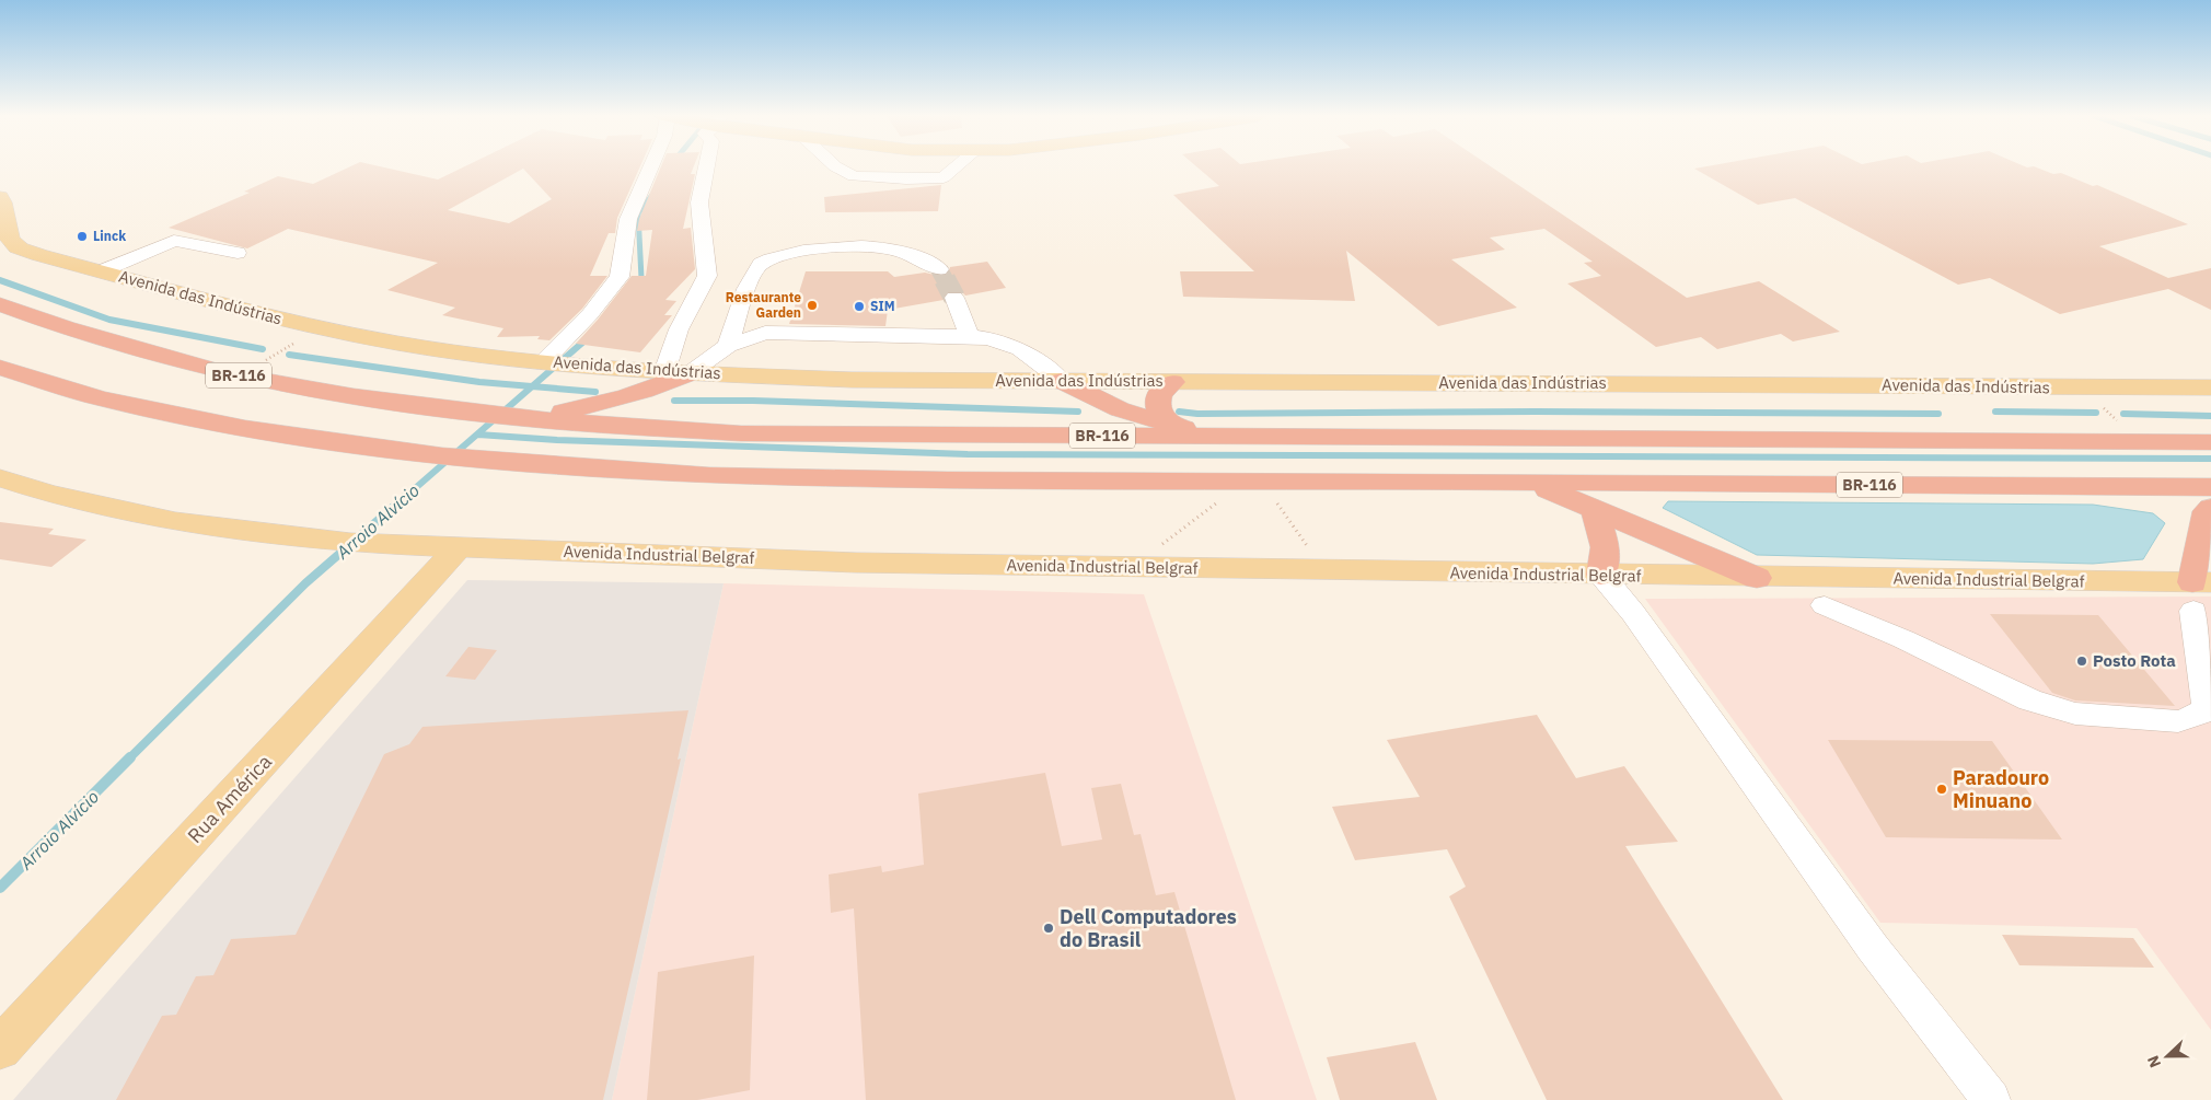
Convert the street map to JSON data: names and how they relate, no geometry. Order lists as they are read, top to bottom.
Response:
{
  "streets": {
    "highway": ["BR-116"],
    "main road": ["Avenida das Indústrias", "Avenida Industrial Belgraf", "Rua América"]
  },
  "crossings": [
    ["Avenida Industrial Belgraf", "Rua América"]
  ],
  "water": ["Arroio Alvício"],
  "places": [
    "Linck",
    "Restaurante Garden",
    "SIM",
    "Posto Rota",
    "Paradouro Minuano",
    "Dell Computadores do Brasil"
  ],
  "north": "left"
}
